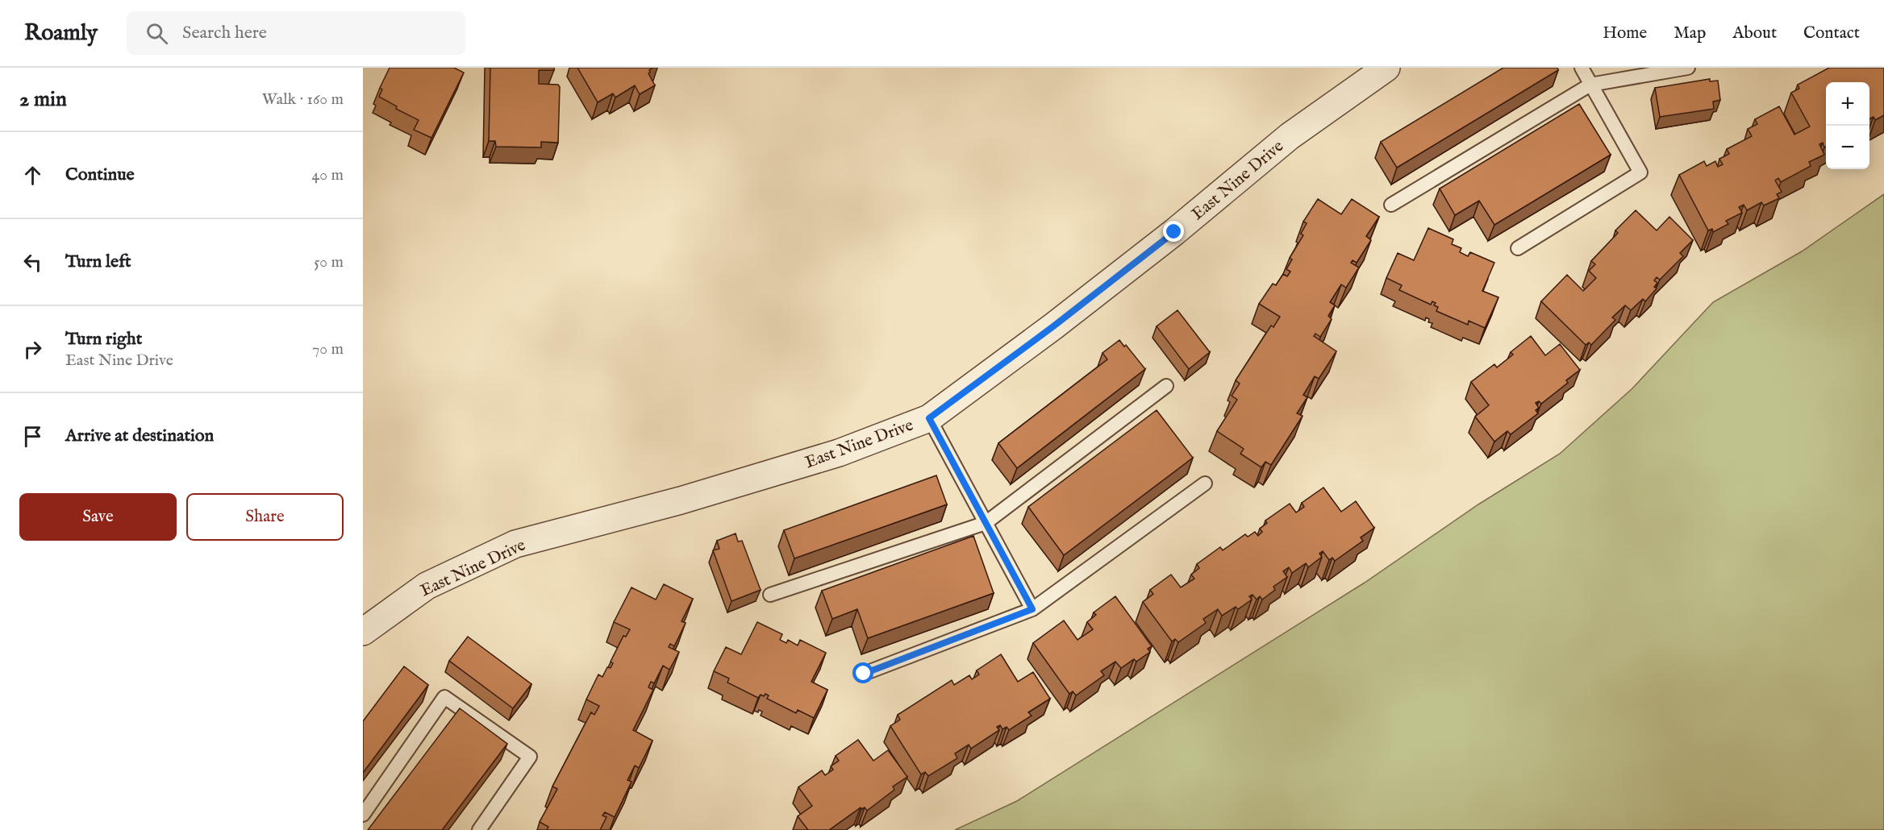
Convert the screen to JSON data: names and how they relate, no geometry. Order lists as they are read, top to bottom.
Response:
{
  "streets": {
    "street": ["East Nine Drive"]
  },
  "page": {
    "header": "Roamly",
    "search": "Search here",
    "nav": [
      "Home",
      "Map",
      "About",
      "Contact"
    ],
    "heading": ["2 min", "Walk · 160 m"],
    "map_buttons": ["+", "−"],
    "list": [
      ["Continue", "40 m"],
      ["Turn left", "50 m"],
      ["Turn right", "East Nine Drive", "70 m"],
      "Arrive at destination"
    ],
    "buttons": ["Save", "Share"]
  }
}
